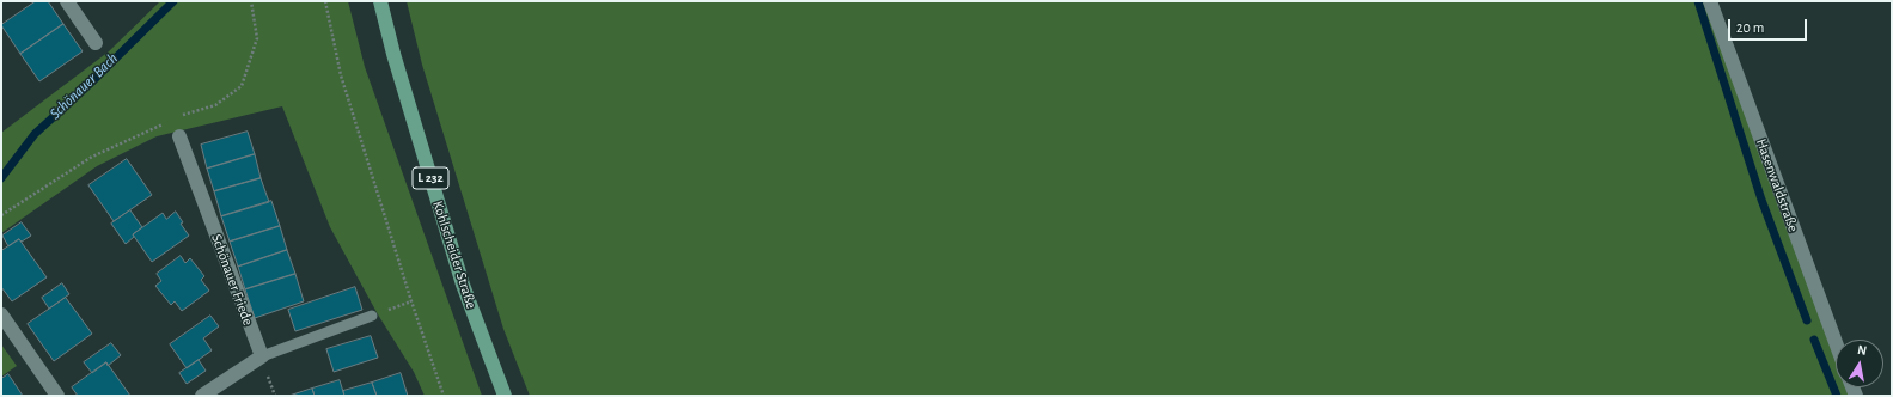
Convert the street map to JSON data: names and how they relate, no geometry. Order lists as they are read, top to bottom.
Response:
{
  "streets": {
    "main road": ["L 232", "Kohlscheider Straße"],
    "street": ["Hasenwaldstraße", "Schönauer Friede"]
  },
  "water": ["Schönauer Bach"],
  "scale_bar": "20 m",
  "north": "top"
}
